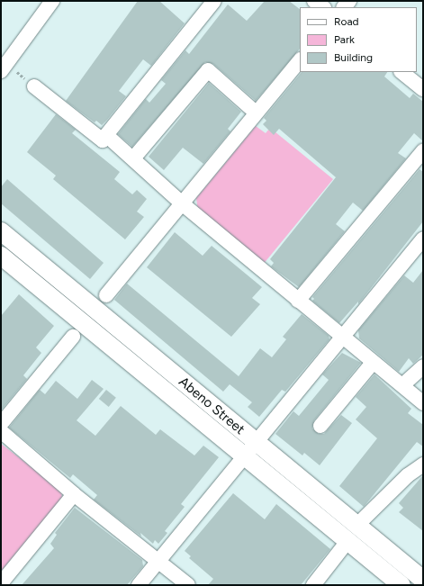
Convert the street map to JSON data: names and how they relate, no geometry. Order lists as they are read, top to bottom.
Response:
{
  "streets": {
    "main road": ["Abeno Street"]
  },
  "legend": ["Road", "Park", "Building"]
}
